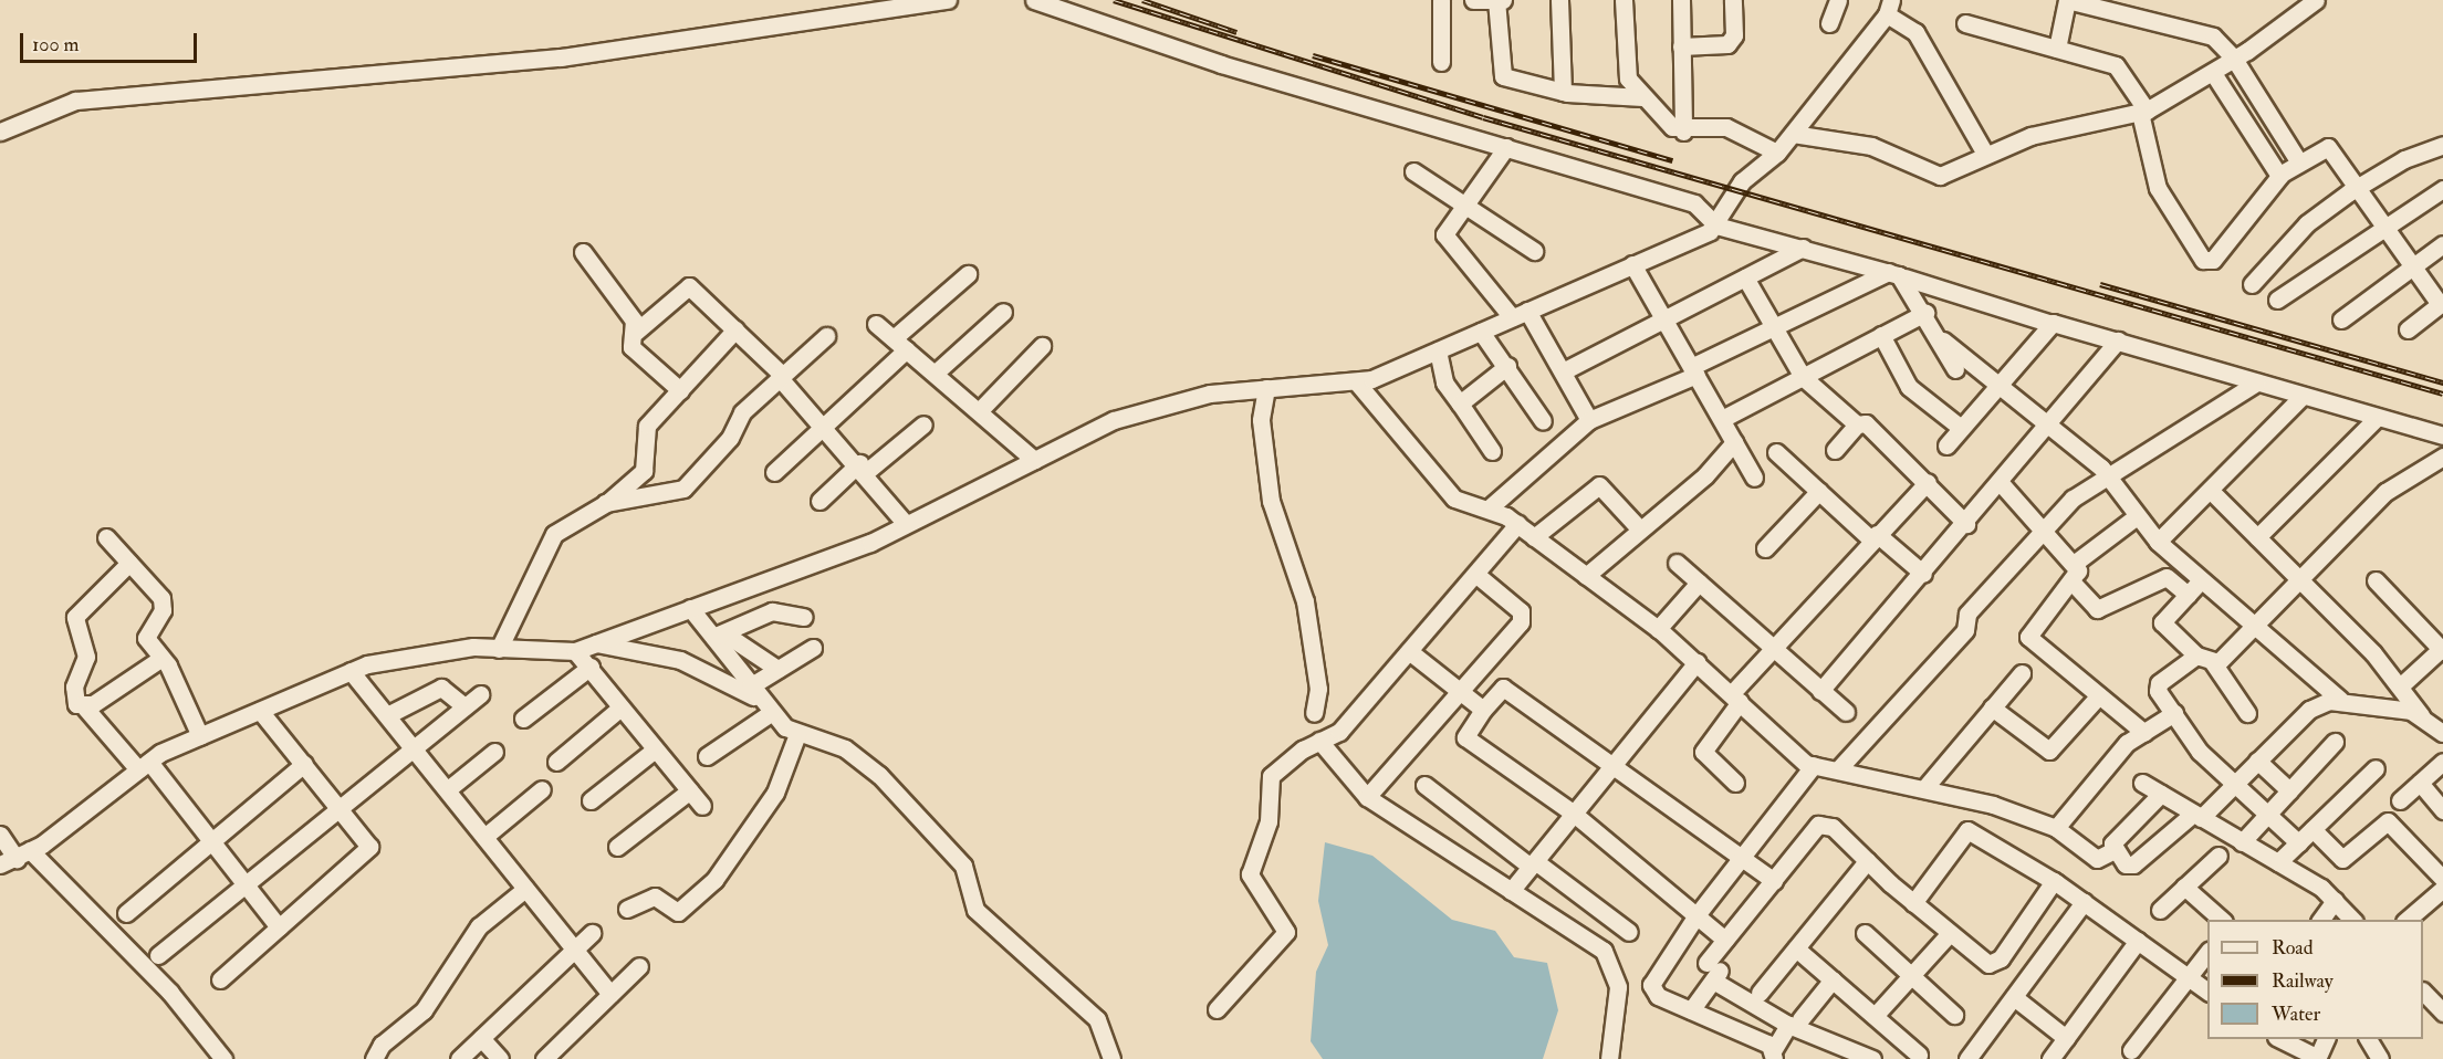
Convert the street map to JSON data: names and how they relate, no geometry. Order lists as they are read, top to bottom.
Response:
{
  "legend": ["Road", "Railway", "Water"],
  "scale_bar": "100 m"
}
